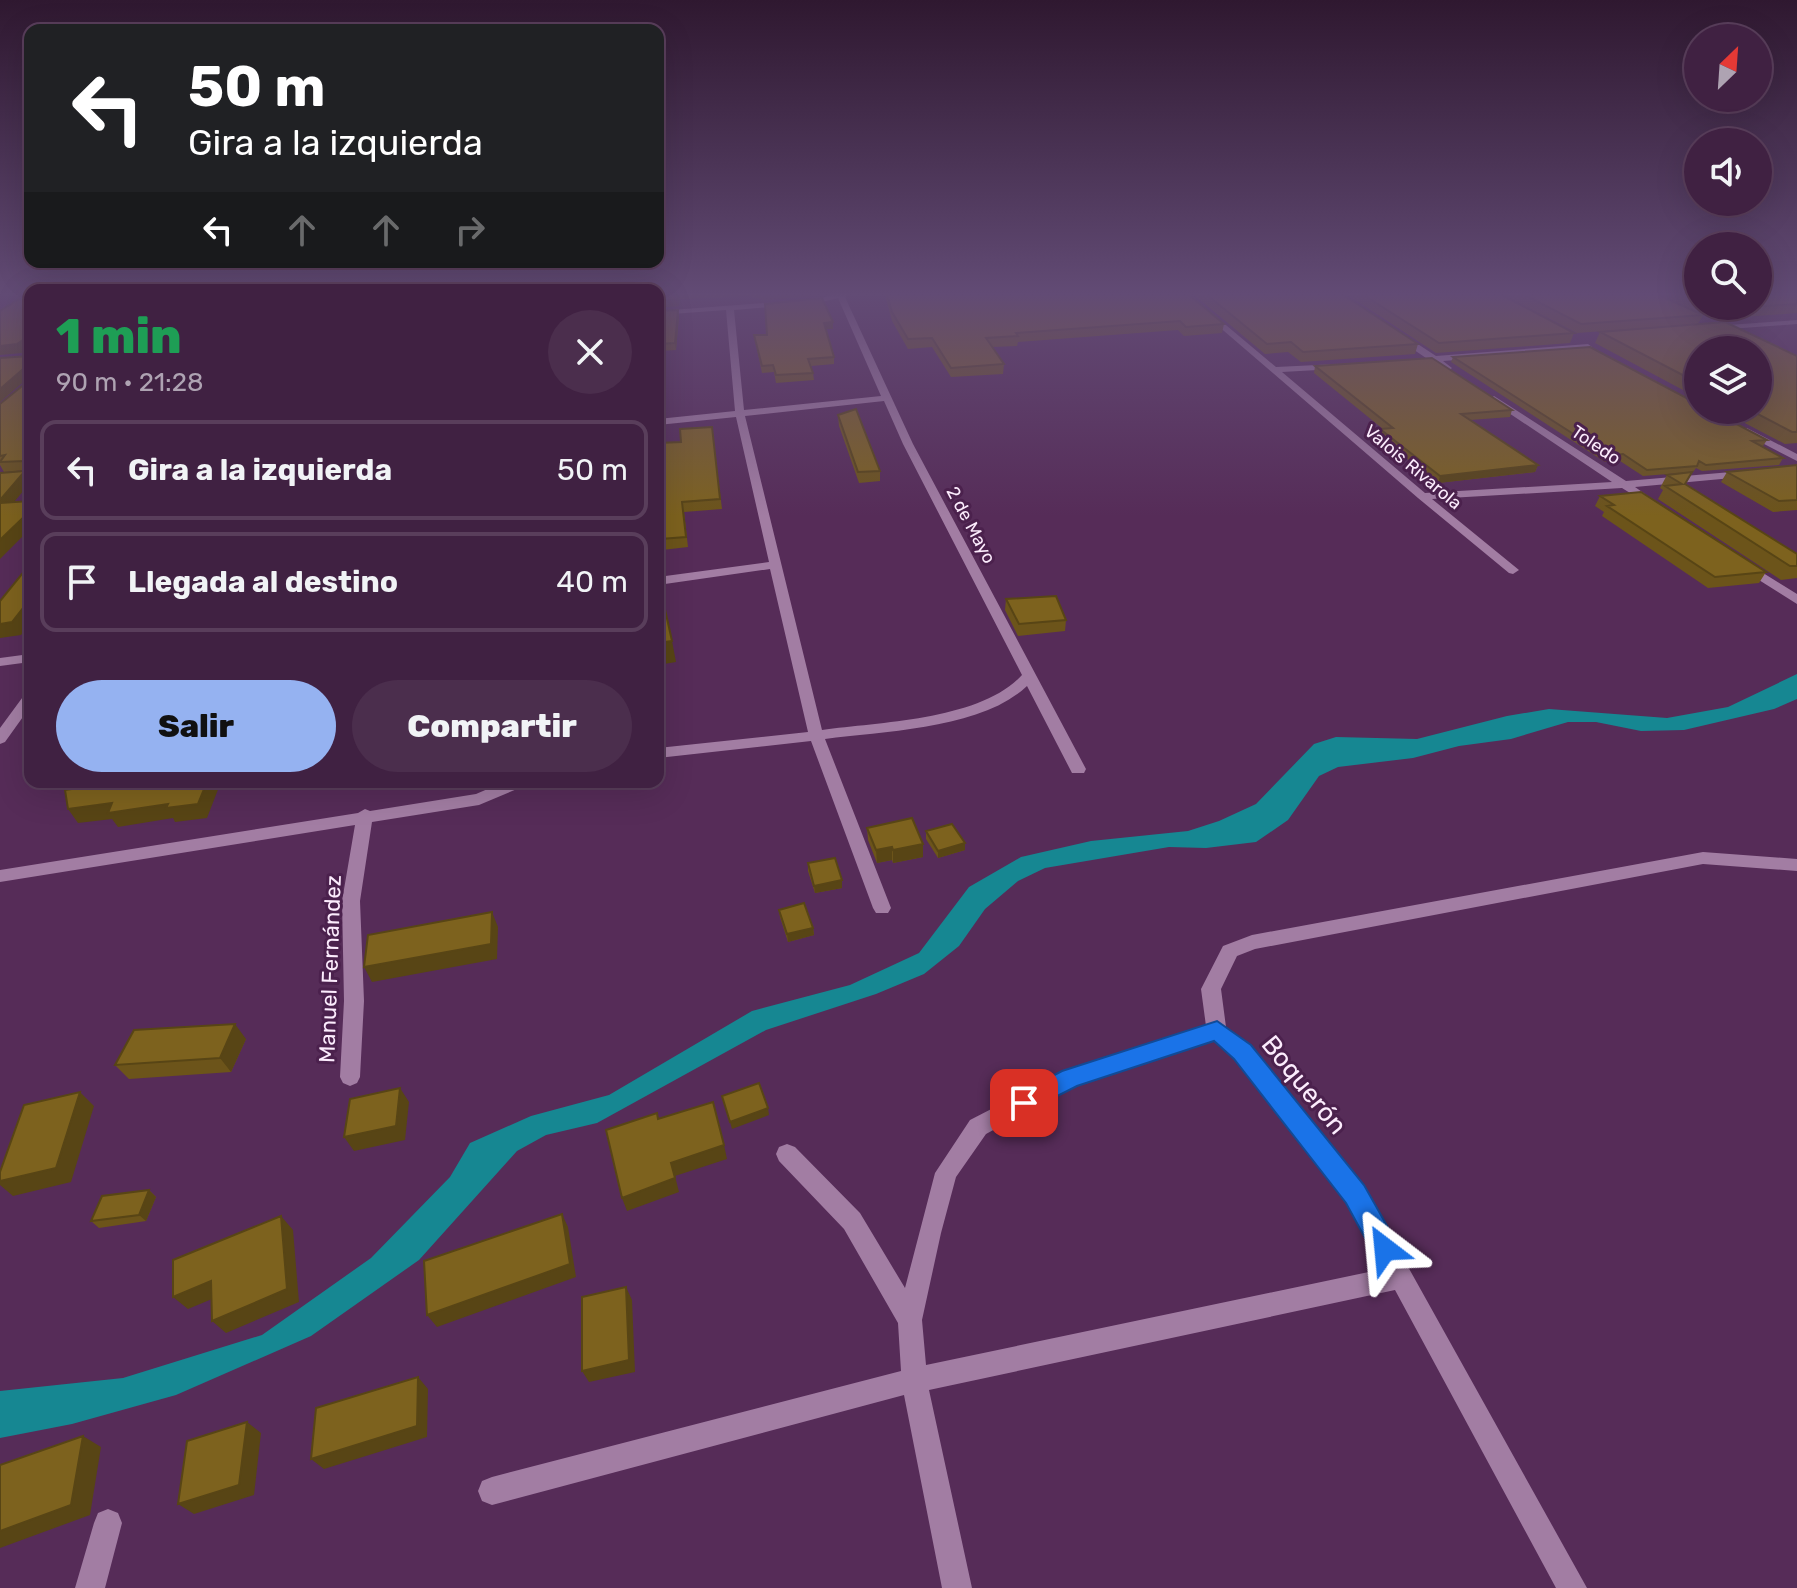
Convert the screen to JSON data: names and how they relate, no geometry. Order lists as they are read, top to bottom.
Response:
{
  "streets": {
    "street": [
      "Toledo",
      "Valois Rivarola",
      "2 de Mayo",
      "Manuel Fernández",
      "Boquerón"
    ]
  },
  "north": "top right",
  "page": {
    "turn": ["50 m", "Gira a la izquierda"],
    "heading": ["1 min", "90 m · 21:28"],
    "list": [
      {
        "name": "Gira a la izquierda",
        "value": "50 m"
      },
      {
        "name": "Llegada al destino",
        "value": "40 m"
      }
    ],
    "buttons": ["Salir", "Compartir"]
  }
}
